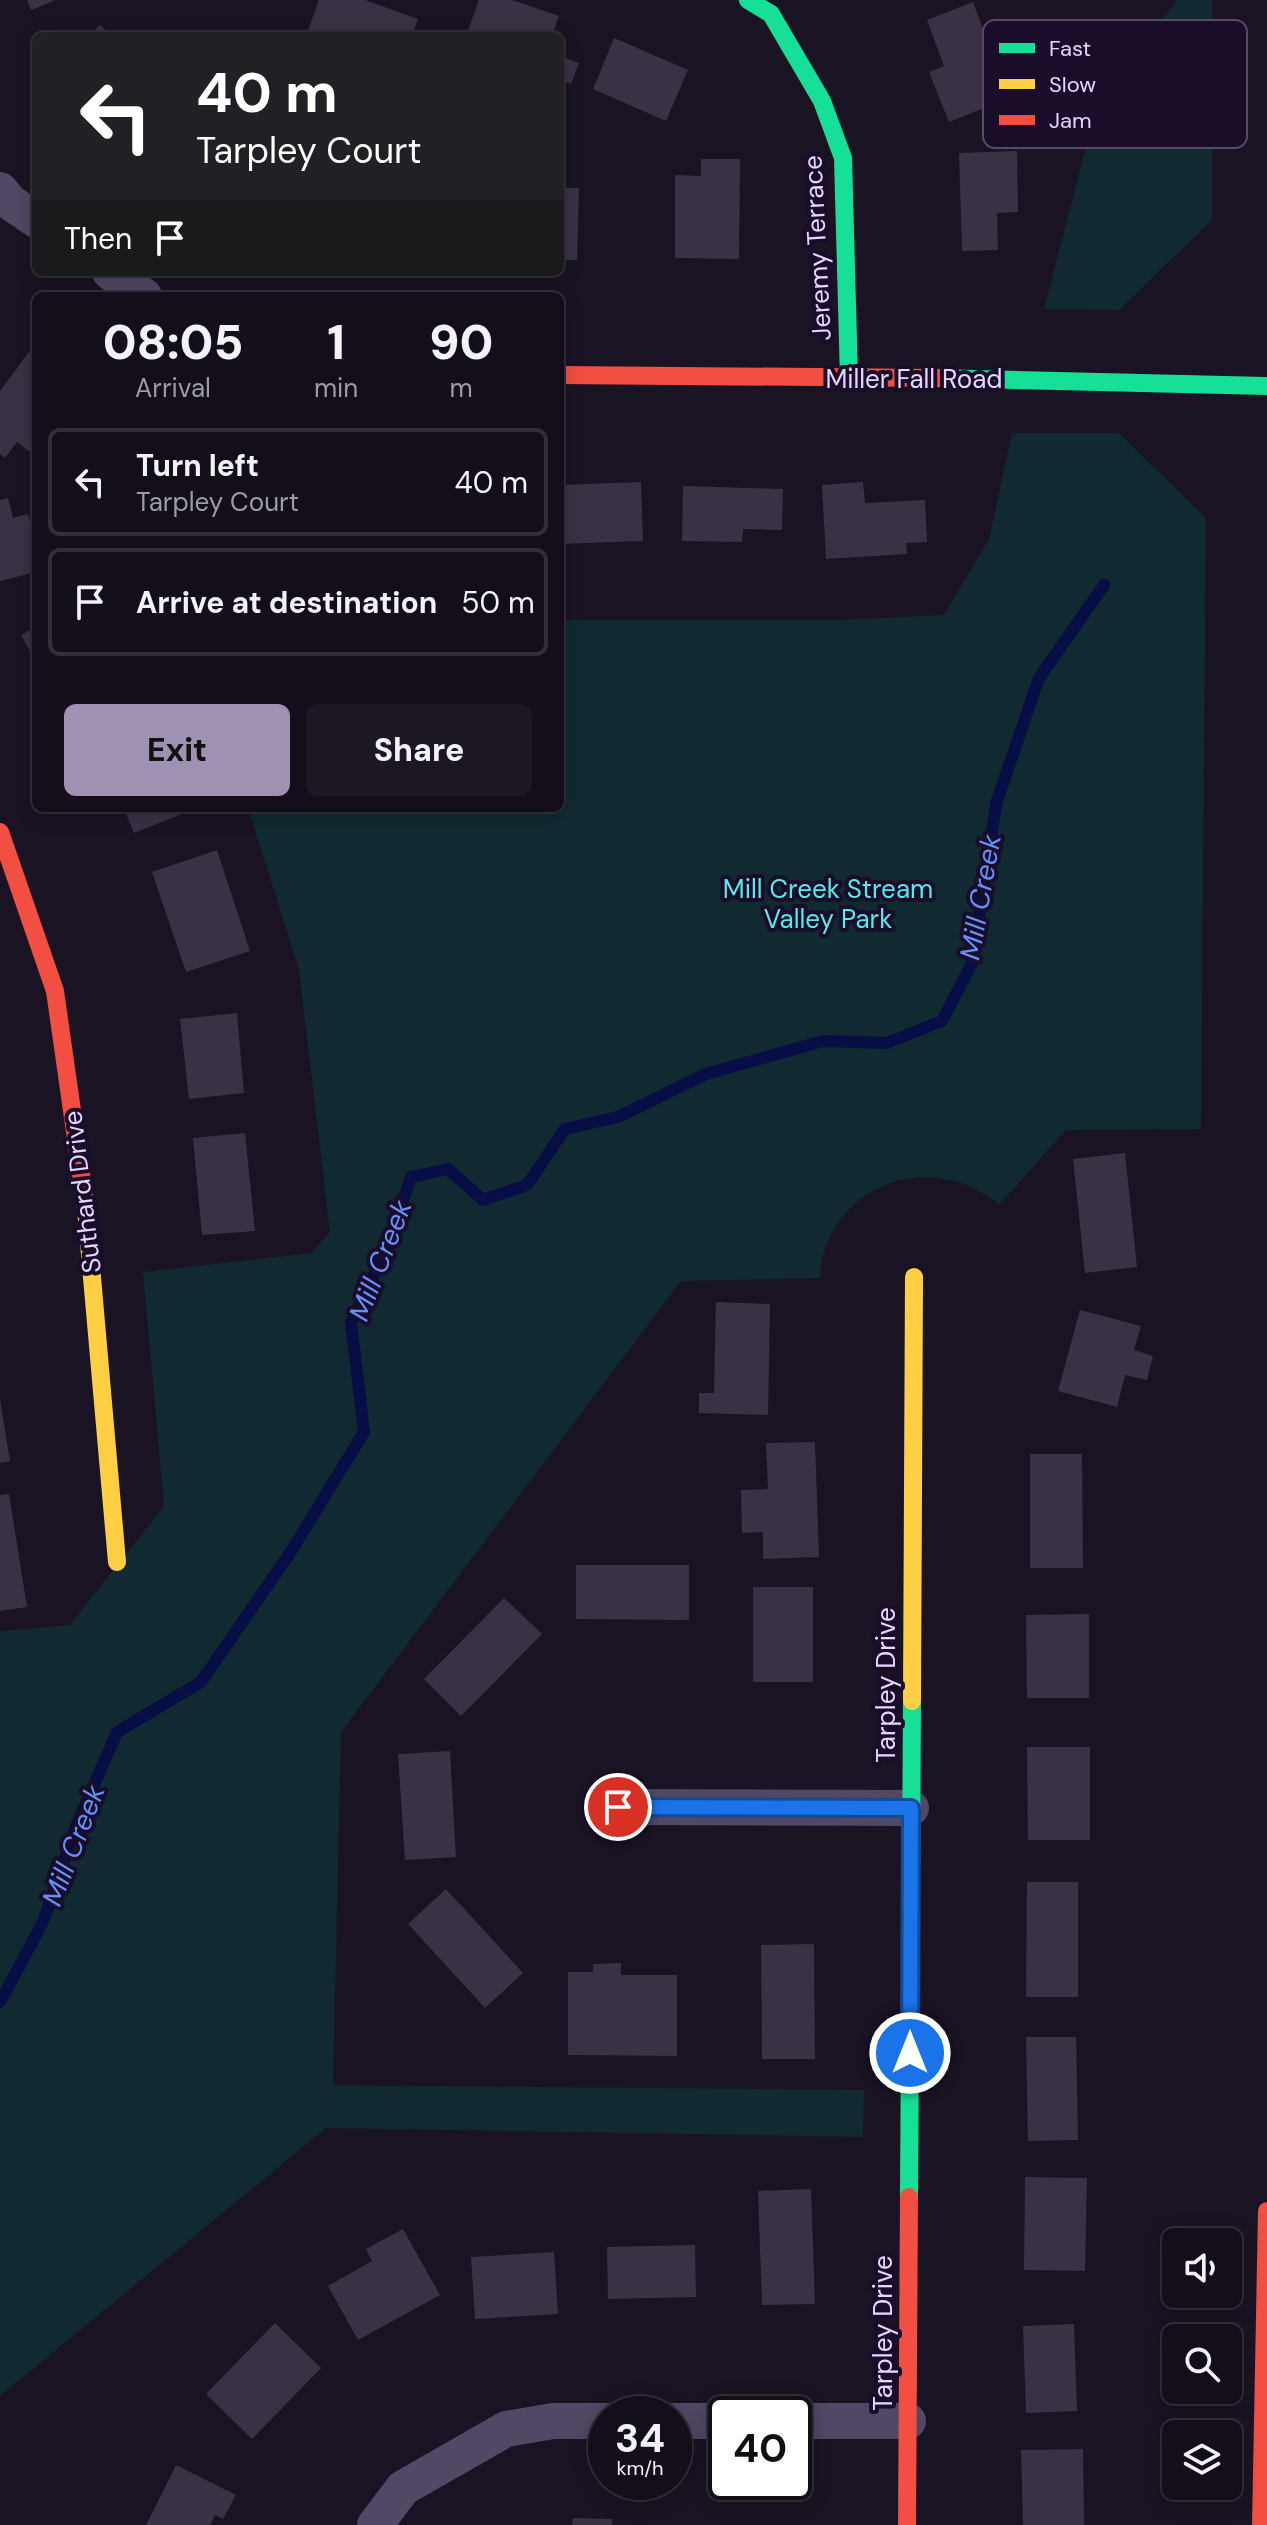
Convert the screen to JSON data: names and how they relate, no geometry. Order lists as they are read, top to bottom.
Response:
{
  "streets": {
    "street": [
      "Jeremy Terrace",
      "Miller Fall Road",
      "Suthard Drive",
      "Tarpley Drive"
    ]
  },
  "crossings": [
    ["Jeremy Terrace", "Miller Fall Road"]
  ],
  "water": ["Mill Creek"],
  "parks": ["Mill Creek Stream Valley Park"],
  "legend": ["Fast", "Slow", "Jam"],
  "page": {
    "turn": ["40 m", "Tarpley Court"],
    "then": "Then",
    "eta": [
      "08:05",
      "Arrival",
      "1",
      "min",
      "90",
      "m"
    ],
    "list": [
      {
        "name": "Turn left",
        "note": "Tarpley Court",
        "value": "40 m"
      },
      {
        "name": "Arrive at destination",
        "value": "50 m"
      }
    ],
    "buttons": ["Exit", "Share"],
    "speed": "34 km/h",
    "limit": "40"
  }
}
